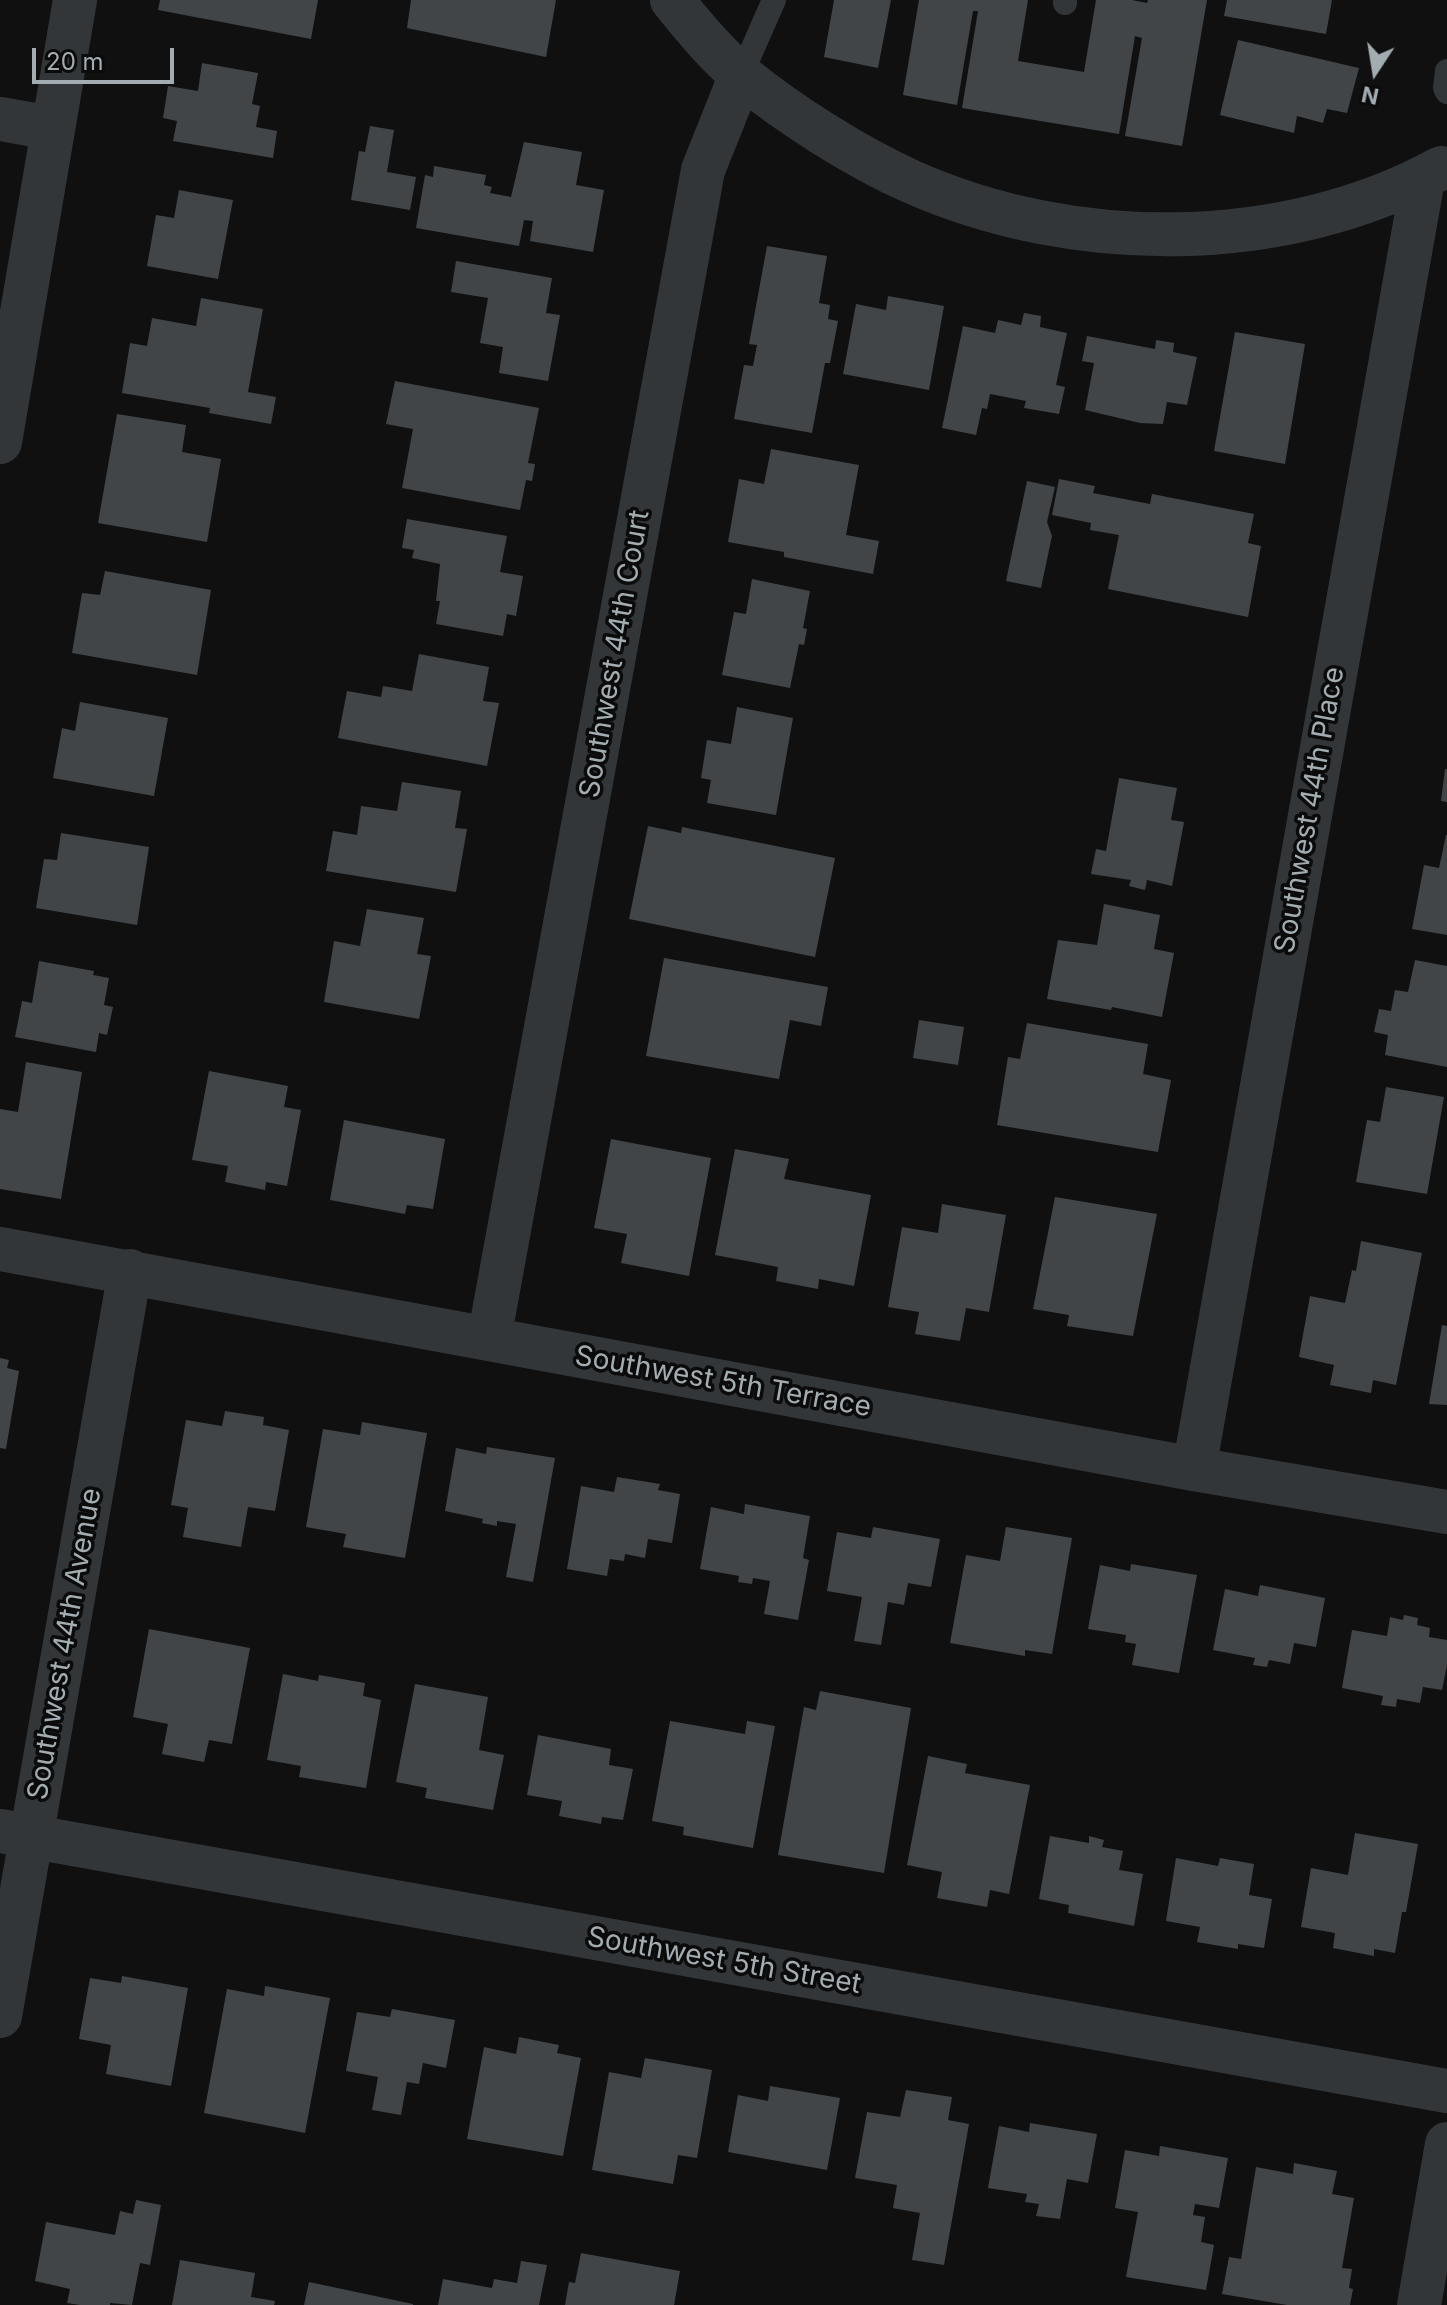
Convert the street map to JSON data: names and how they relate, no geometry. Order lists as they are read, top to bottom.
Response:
{
  "streets": {
    "street": [
      "Southwest 44th Court",
      "Southwest 44th Place",
      "Southwest 5th Terrace",
      "Southwest 44th Avenue",
      "Southwest 5th Street"
    ]
  },
  "crossings": [
    ["Southwest 44th Court", "Southwest 5th Terrace"],
    ["Southwest 44th Place", "Southwest 5th Terrace"],
    ["Southwest 5th Terrace", "Southwest 44th Avenue"],
    ["Southwest 44th Avenue", "Southwest 5th Street"]
  ],
  "scale_bar": "20 m",
  "north": "bottom"
}
